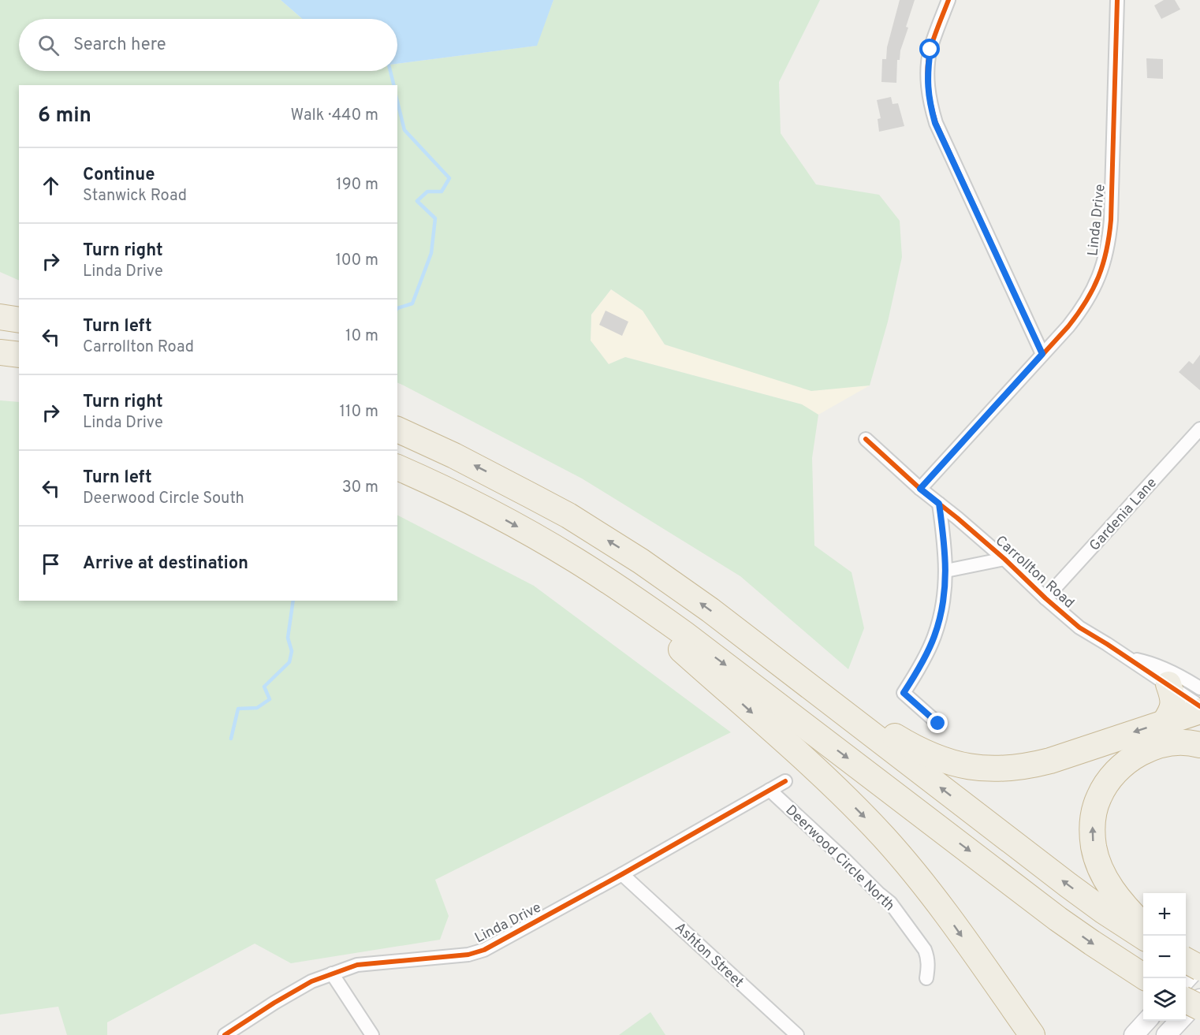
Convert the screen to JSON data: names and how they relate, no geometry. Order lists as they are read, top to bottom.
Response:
{
  "streets": {
    "street": [
      "Linda Drive",
      "Gardenia Lane",
      "Carrollton Road",
      "Deerwood Circle North",
      "Ashton Street"
    ]
  },
  "crossings": [
    ["Linda Drive", "Carrollton Road"],
    ["Linda Drive", "Deerwood Circle North"],
    ["Linda Drive", "Ashton Street"],
    ["Gardenia Lane", "Carrollton Road"]
  ],
  "page": {
    "search": "Search here",
    "heading": ["6 min", "Walk · 440 m"],
    "list": [
      ["Continue", "Stanwick Road", "190 m"],
      ["Turn right", "Linda Drive", "100 m"],
      ["Turn left", "Carrollton Road", "10 m"],
      ["Turn right", "Linda Drive", "110 m"],
      ["Turn left", "Deerwood Circle South", "30 m"],
      "Arrive at destination"
    ],
    "map_buttons": ["+", "−"]
  }
}
